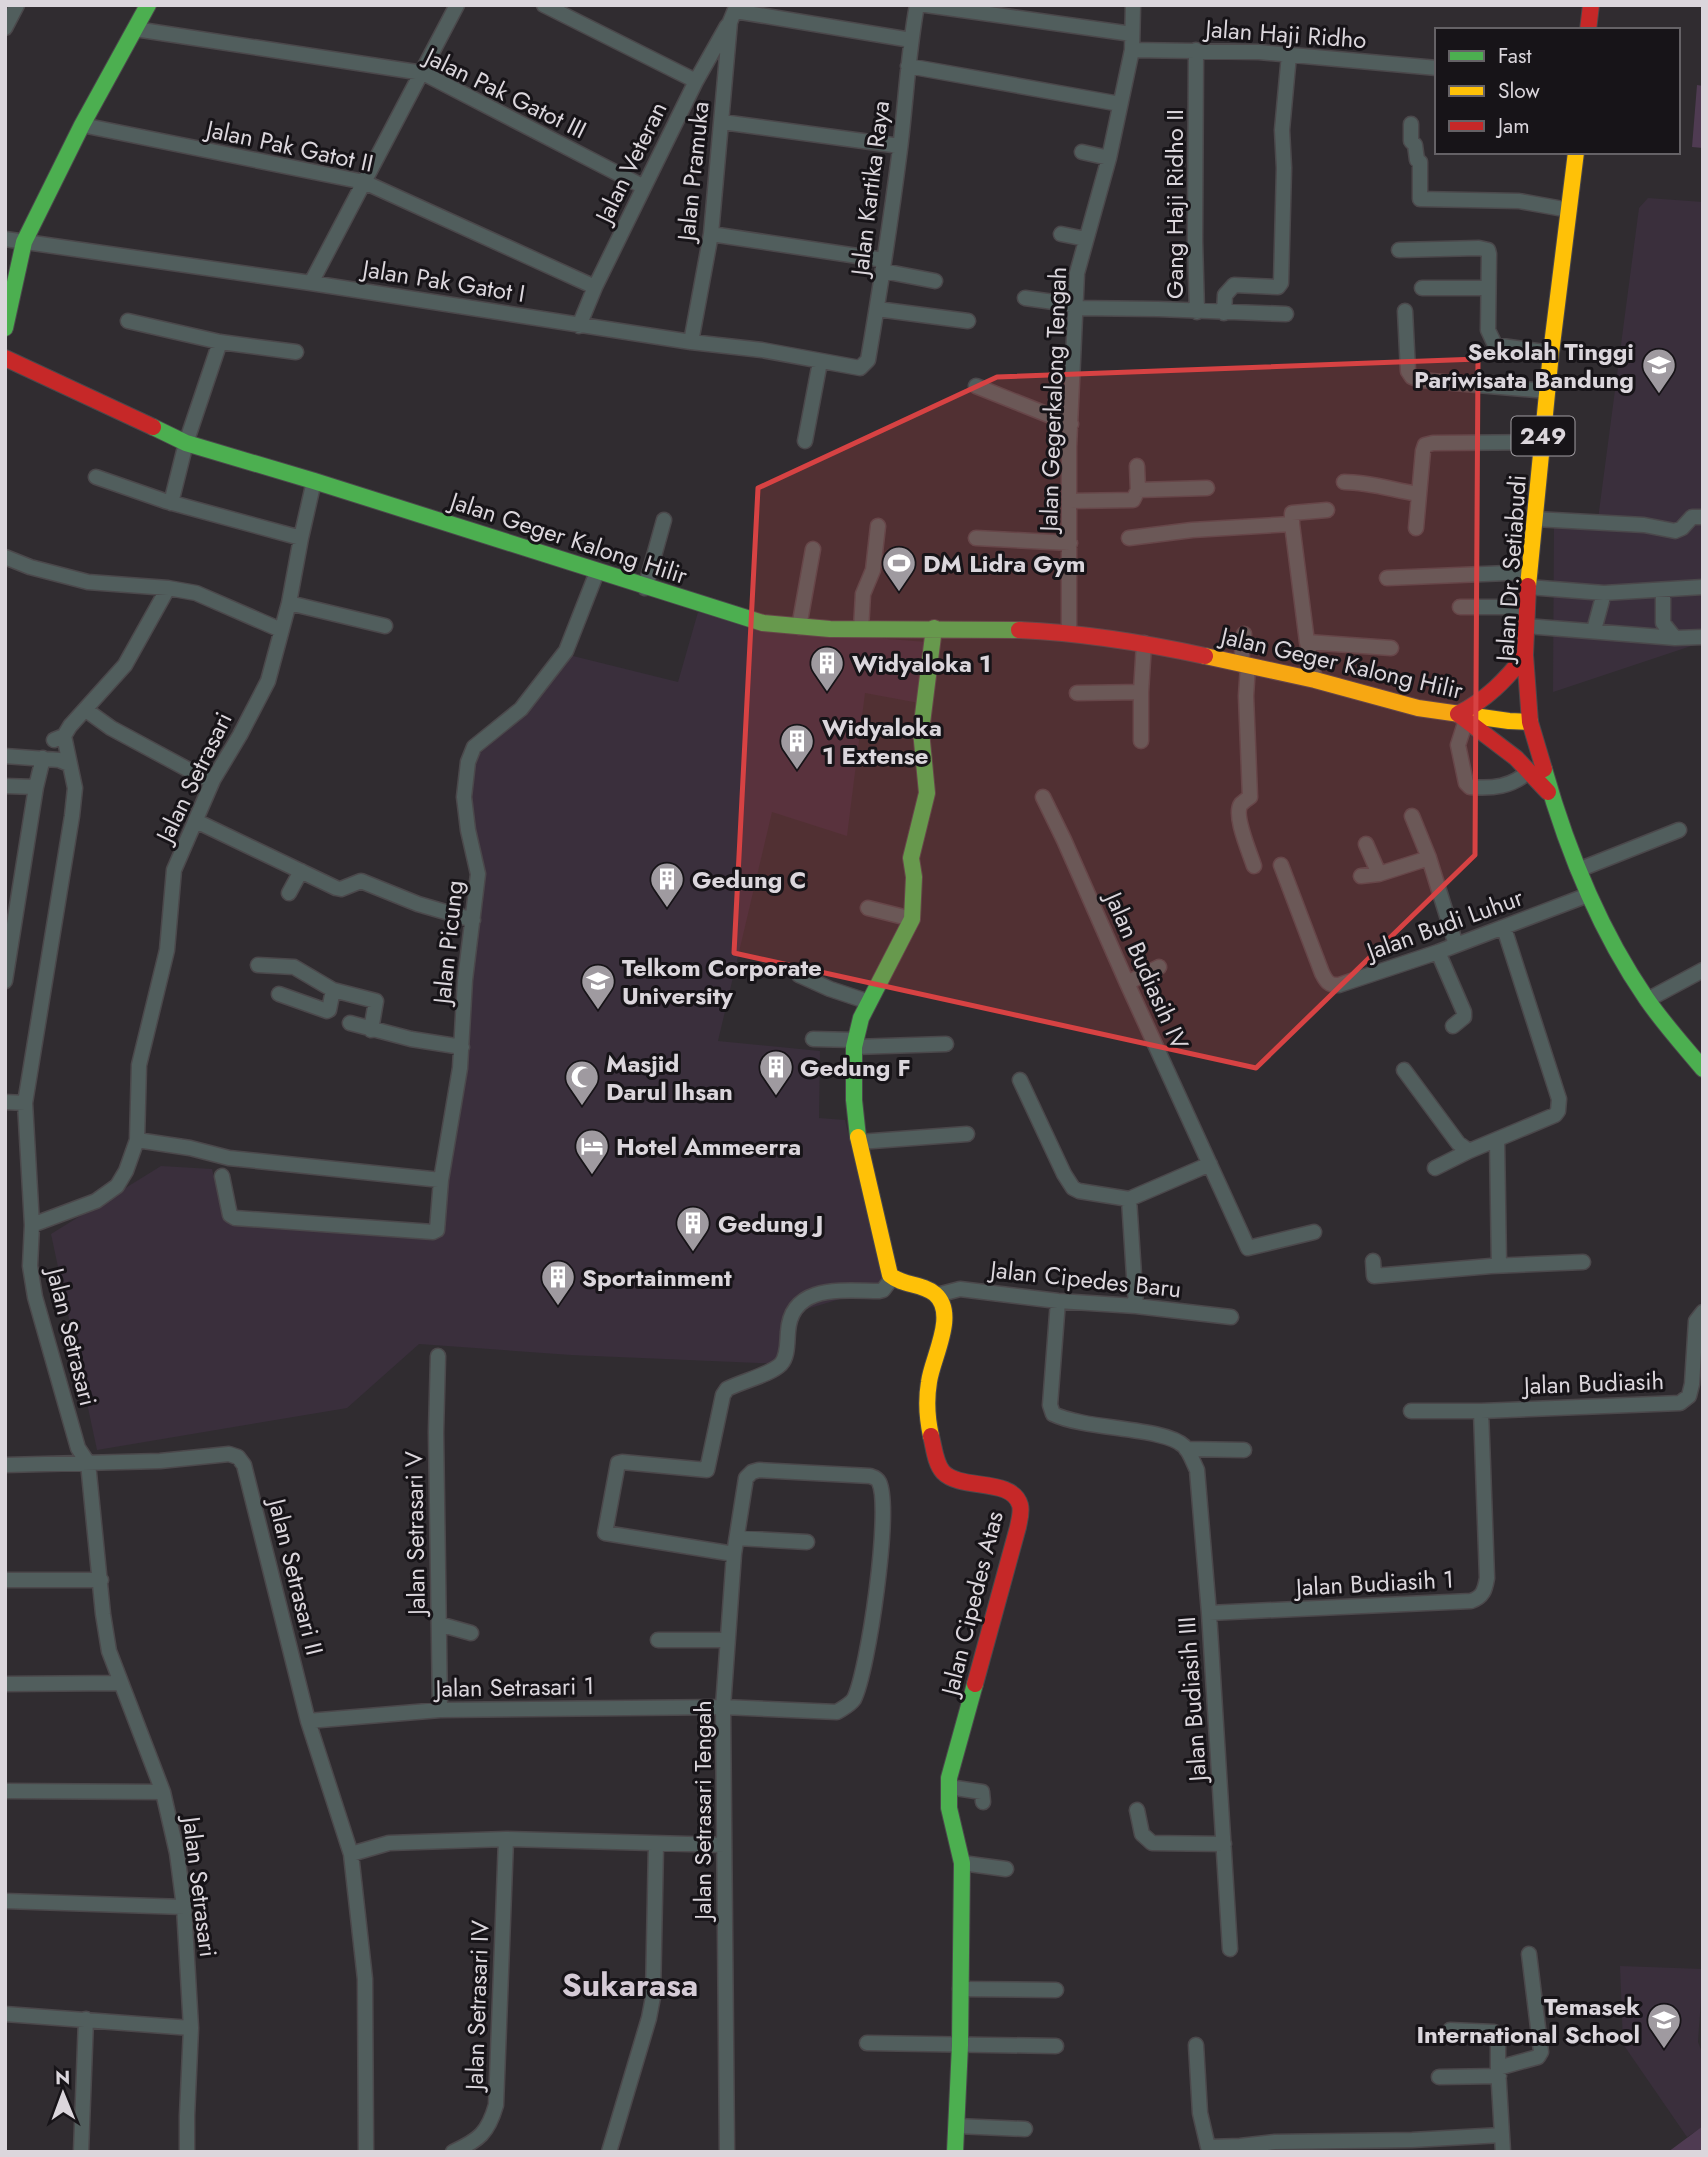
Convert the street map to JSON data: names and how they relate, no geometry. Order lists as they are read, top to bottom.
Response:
{
  "streets": {
    "main road": [
      "249",
      "Jalan Geger Kalong Hilir",
      "Jalan Dr. Setiabudi",
      "Jalan Cipedes Atas"
    ],
    "street": [
      "Jalan Haji Ridho",
      "Jalan Pak Gatot III",
      "Jalan Pak Gatot II",
      "Jalan Veteran",
      "Jalan Pramuka",
      "Jalan Kartika Raya",
      "Gang Haji Ridho II",
      "Jalan Pak Gatot I",
      "Jalan Gegerkalong Tengah",
      "Jalan Setrasari",
      "Jalan Budi Luhur",
      "Jalan Picung",
      "Jalan Budiasih IV",
      "Jalan Cipedes Baru",
      "Jalan Budiasih",
      "Jalan Setrasari V",
      "Jalan Setrasari II",
      "Jalan Budiasih 1",
      "Jalan Setrasari 1",
      "Jalan Budiasih III",
      "Jalan Setrasari Tengah",
      "Jalan Setrasari IV"
    ]
  },
  "crossings": [
    ["Jalan Haji Ridho", "Gang Haji Ridho II"],
    ["Jalan Haji Ridho", "Jalan Gegerkalong Tengah"],
    ["Jalan Pak Gatot III", "Jalan Veteran"],
    ["Jalan Pak Gatot II", "Jalan Veteran"],
    ["Jalan Veteran", "Jalan Pramuka"],
    ["Jalan Veteran", "Jalan Pak Gatot I"],
    ["Jalan Pramuka", "Jalan Pak Gatot I"],
    ["Jalan Kartika Raya", "Jalan Pak Gatot I"],
    ["Jalan Gegerkalong Tengah", "Jalan Geger Kalong Hilir"],
    ["Jalan Geger Kalong Hilir", "Jalan Dr. Setiabudi"],
    ["Jalan Geger Kalong Hilir", "Jalan Setrasari"],
    ["Jalan Geger Kalong Hilir", "Jalan Picung"],
    ["Jalan Dr. Setiabudi", "Jalan Budi Luhur"],
    ["Jalan Setrasari", "Jalan Setrasari II"],
    ["Jalan Cipedes Baru", "Jalan Cipedes Atas"],
    ["Jalan Budiasih", "Jalan Budiasih 1"],
    ["Jalan Setrasari V", "Jalan Setrasari 1"],
    ["Jalan Setrasari II", "Jalan Setrasari 1"],
    ["Jalan Budiasih 1", "Jalan Budiasih III"],
    ["Jalan Setrasari 1", "Jalan Setrasari Tengah"]
  ],
  "districts": ["Sukarasa"],
  "places": {
    "school or university": ["Sekolah Tinggi Pariwisata Bandung", "Telkom Corporate University", "Temasek International School"],
    "sports": ["DM Lidra Gym"],
    "building": [
      "Widyaloka 1",
      "Widyaloka 1 Extense",
      "Gedung C",
      "Gedung F",
      "Gedung J",
      "Sportainment"
    ],
    "mosque": ["Masjid Darul Ihsan"],
    "hotel": ["Hotel Ammeerra"]
  },
  "legend": ["Fast", "Slow", "Jam"],
  "north": "top"
}
